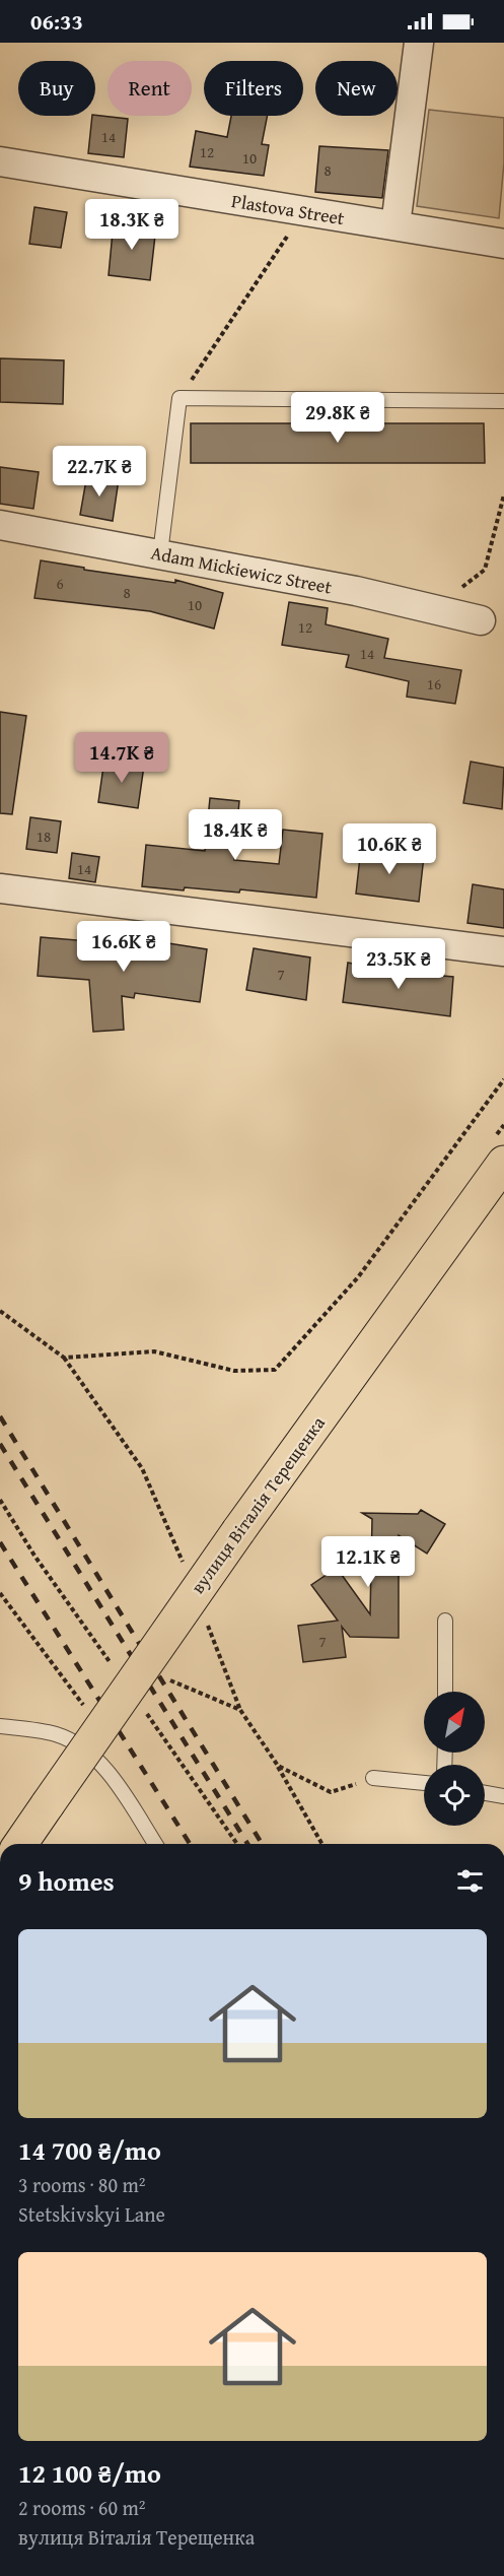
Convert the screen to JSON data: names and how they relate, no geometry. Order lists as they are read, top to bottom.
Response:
{
  "streets": {
    "main road": ["вулиця Віталія Терещенка"],
    "street": ["Plastova Street", "Adam Mickiewicz Street"]
  },
  "house_numbers": [
    "14",
    "12",
    "10",
    "8",
    "6",
    "8",
    "10",
    "12",
    "14",
    "16",
    "18",
    "14",
    "7",
    "7"
  ],
  "north": "top right",
  "page": {
    "status": "06:33",
    "chip": [
      "Buy",
      "Rent",
      "Filters",
      "New"
    ],
    "price": [
      "18.3K ₴",
      "29.8K ₴",
      "22.7K ₴",
      "14.7K ₴",
      "18.4K ₴",
      "10.6K ₴",
      "16.6K ₴",
      "23.5K ₴",
      "12.1K ₴"
    ],
    "heading": "9 homes",
    "list": [
      {
        "name": "14 700 ₴/mo",
        "note": "3 rooms · 80 m² · Stetskivskyi Lane"
      },
      {
        "name": "12 100 ₴/mo",
        "note": "2 rooms · 60 m² · вулиця Віталія Терещенка"
      }
    ]
  }
}
